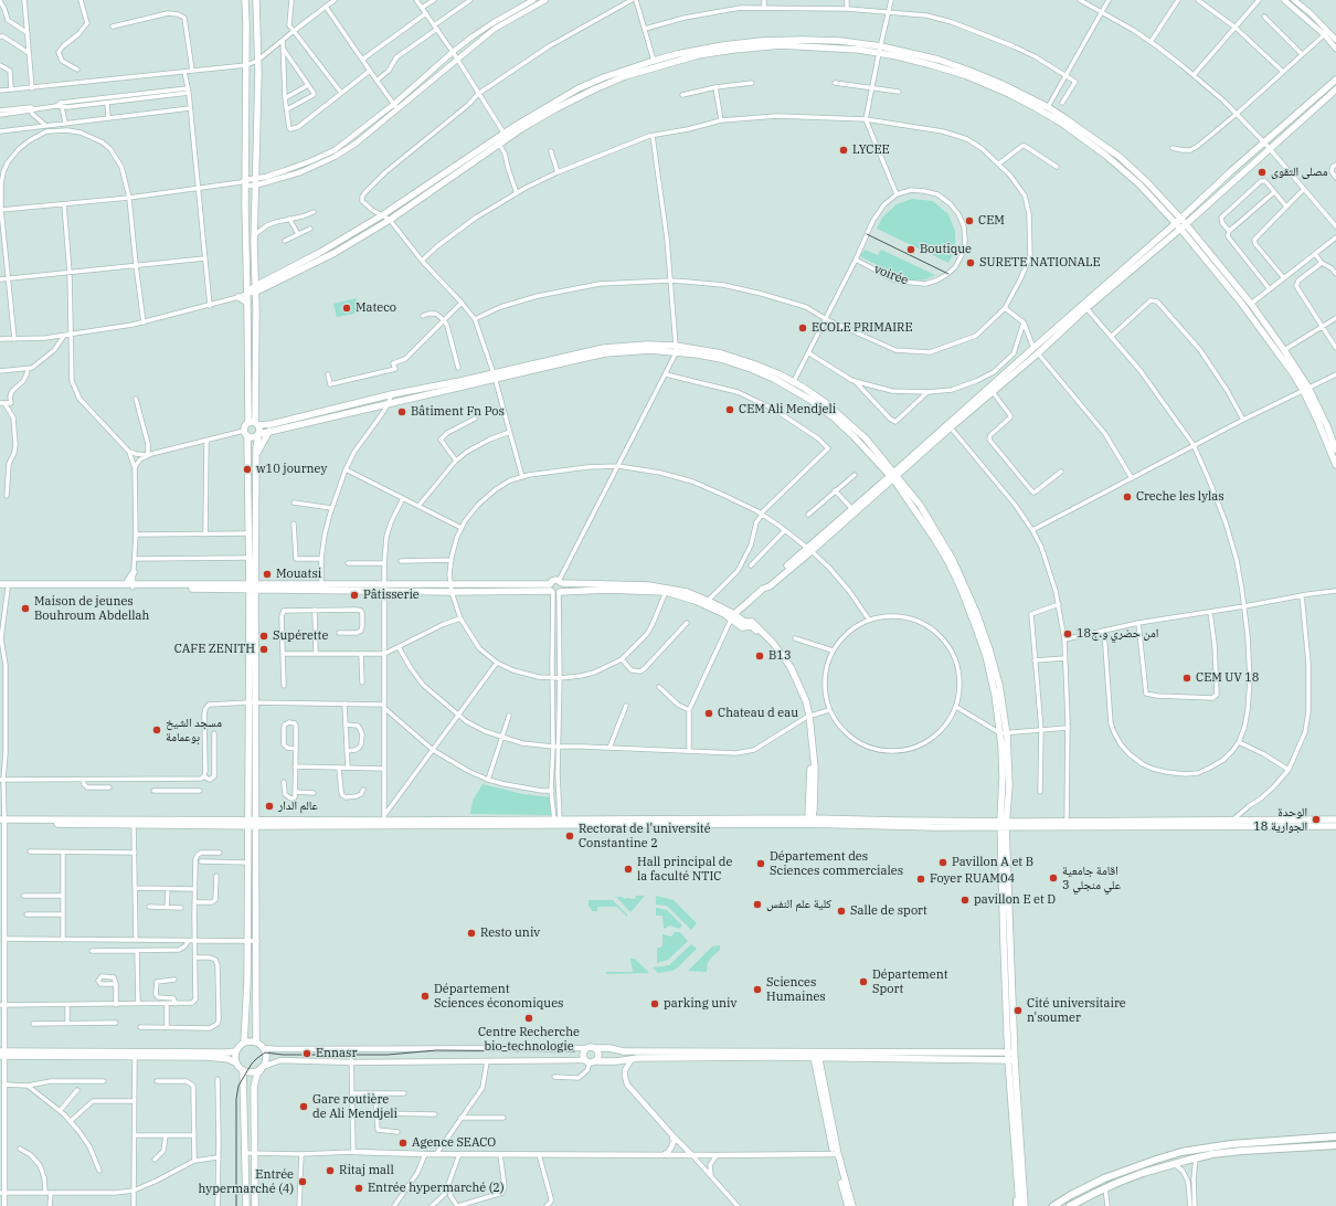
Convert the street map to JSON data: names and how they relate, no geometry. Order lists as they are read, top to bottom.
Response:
{
  "streets": {
    "street": ["voirée"]
  },
  "places": [
    "LYCEE",
    "مصلى التقوى",
    "CEM",
    "Boutique",
    "SURETE NATIONALE",
    "Mateco",
    "ECOLE PRIMAIRE",
    "CEM Ali Mendjeli",
    "Bâtiment Fn Pos",
    "w10 journey",
    "Creche les lylas",
    "Mouatsi",
    "Pâtisserie",
    "Maison de jeunes Bouhroum Abdellah",
    "امن حضري و.ج18",
    "Supérette",
    "CAFE ZENITH",
    "B13",
    "CEM UV 18",
    "Chateau d eau",
    "مسجد الشيخ بوعمامة",
    "عالم الدار",
    "الوحدة الجوارية 18",
    "Rectorat de l'université Constantine 2",
    "Pavillon A et B",
    "Département des Sciences commerciales",
    "Hall principal de la faculté NTIC",
    "اقامة جامعية علي منجلي 3",
    "Foyer RUAM04",
    "pavillon E et D",
    "كلية علم النفس",
    "Salle de sport",
    "Resto univ",
    "Département Sport",
    "Sciences Humaines",
    "Département Sciences économiques",
    "parking univ",
    "Cité universitaire n'soumer",
    "Centre Recherche bio-technologie",
    "Ennasr",
    "Gare routière de Ali Mendjeli",
    "Agence SEACO",
    "Ritaj mall",
    "Entrée hypermarché (4)",
    "Entrée hypermarché (2)"
  ]
}
